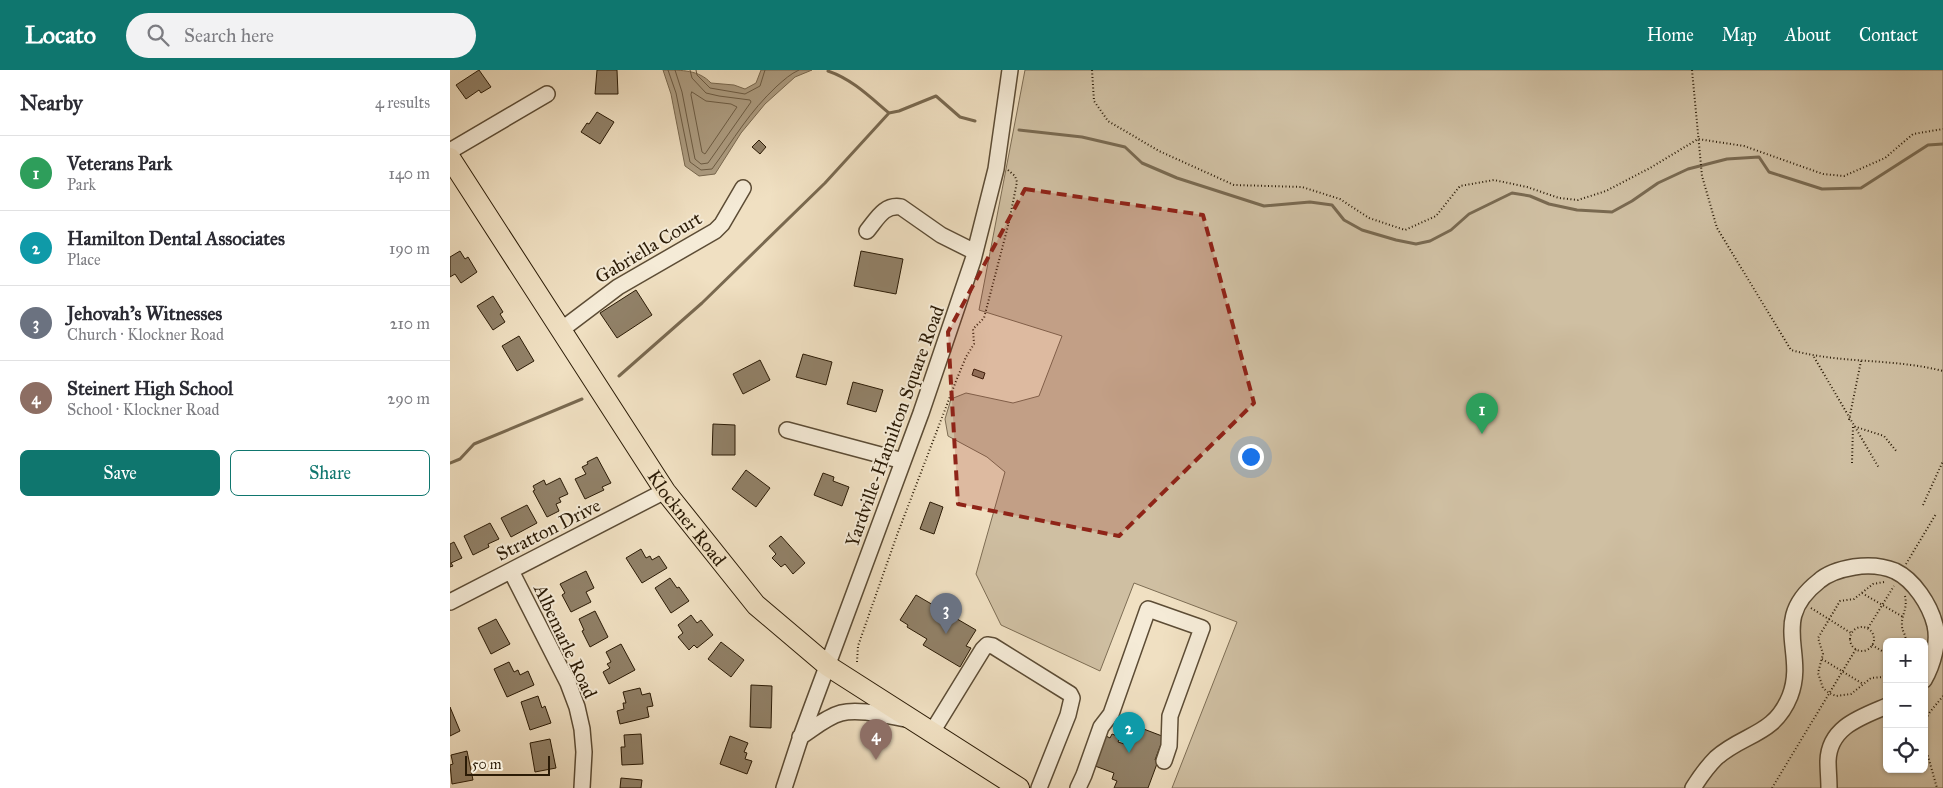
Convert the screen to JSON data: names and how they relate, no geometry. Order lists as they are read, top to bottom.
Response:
{
  "streets": {
    "main road": ["Klockner Road"],
    "street": [
      "Gabriella Court",
      "Yardville-Hamilton Square Road",
      "Stratton Drive",
      "Albemarle Road"
    ]
  },
  "crossings": [
    ["Gabriella Court", "Klockner Road"],
    ["Yardville-Hamilton Square Road", "Klockner Road"],
    ["Klockner Road", "Stratton Drive"],
    ["Stratton Drive", "Albemarle Road"]
  ],
  "scale_bar": "50 m",
  "page": {
    "header": "Locato",
    "search": "Search here",
    "nav": [
      "Home",
      "Map",
      "About",
      "Contact"
    ],
    "heading": ["Nearby", "4 results"],
    "list": [
      {
        "mark": "1",
        "name": "Veterans Park",
        "note": "Park",
        "value": "140 m"
      },
      {
        "mark": "2",
        "name": "Hamilton Dental Associates",
        "note": "Place",
        "value": "190 m"
      },
      {
        "mark": "3",
        "name": "Jehovah's Witnesses",
        "note": "Church · Klockner Road",
        "value": "210 m"
      },
      {
        "mark": "4",
        "name": "Steinert High School",
        "note": "School · Klockner Road",
        "value": "290 m"
      }
    ],
    "pins": [
      "1",
      "3",
      "2",
      "4"
    ],
    "buttons": ["Save", "Share"],
    "map_buttons": ["+", "−"],
    "scale": "50 m"
  }
}
